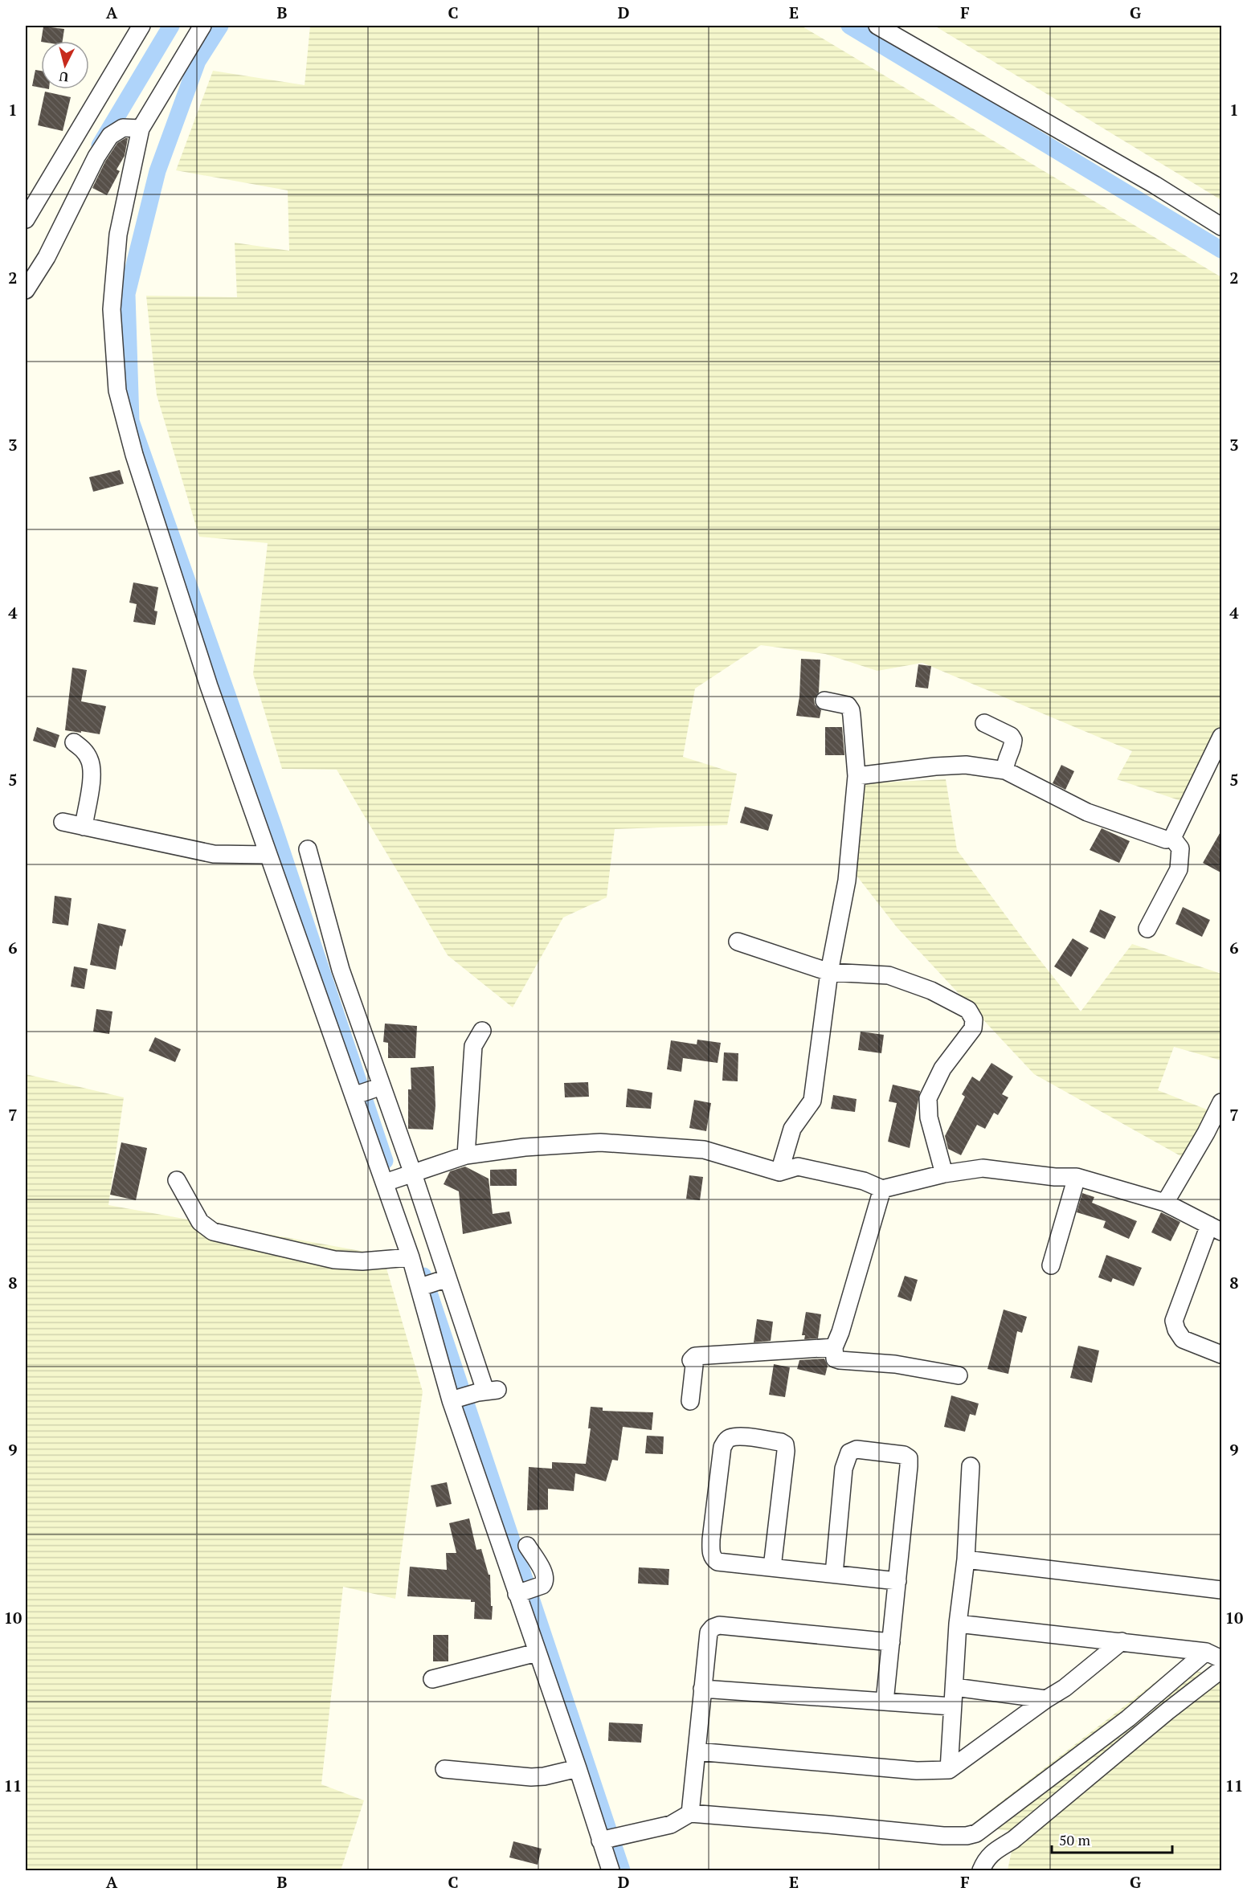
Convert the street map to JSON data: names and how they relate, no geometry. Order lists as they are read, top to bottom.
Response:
{
  "scale_bar": "50 m",
  "north": "bottom",
  "grid": {
    "columns": [
      "A",
      "B",
      "C",
      "D",
      "E",
      "F",
      "G"
    ],
    "rows": [
      "1",
      "2",
      "3",
      "4",
      "5",
      "6",
      "7",
      "8",
      "9",
      "10",
      "11"
    ]
  }
}
